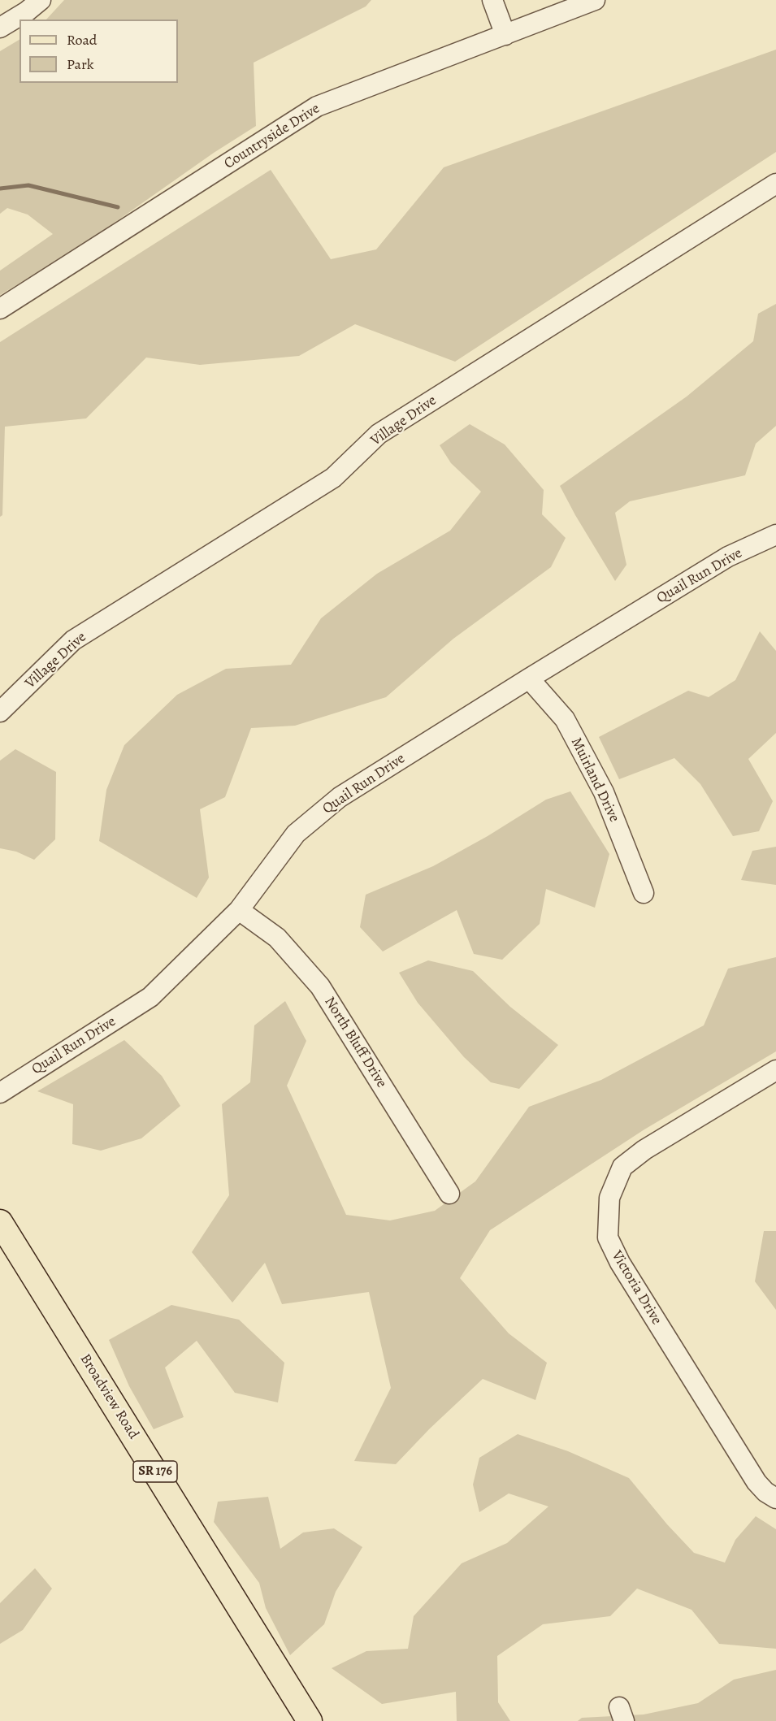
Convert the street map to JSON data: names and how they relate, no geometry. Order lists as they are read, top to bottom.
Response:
{
  "streets": {
    "main road": ["Broadview Road", "SR 176"],
    "street": [
      "Countryside Drive",
      "Village Drive",
      "Quail Run Drive",
      "Muirland Drive",
      "North Bluff Drive",
      "Victoria Drive"
    ]
  },
  "crossings": [
    ["Quail Run Drive", "Muirland Drive"],
    ["Quail Run Drive", "North Bluff Drive"]
  ],
  "legend": ["Road", "Park"]
}
